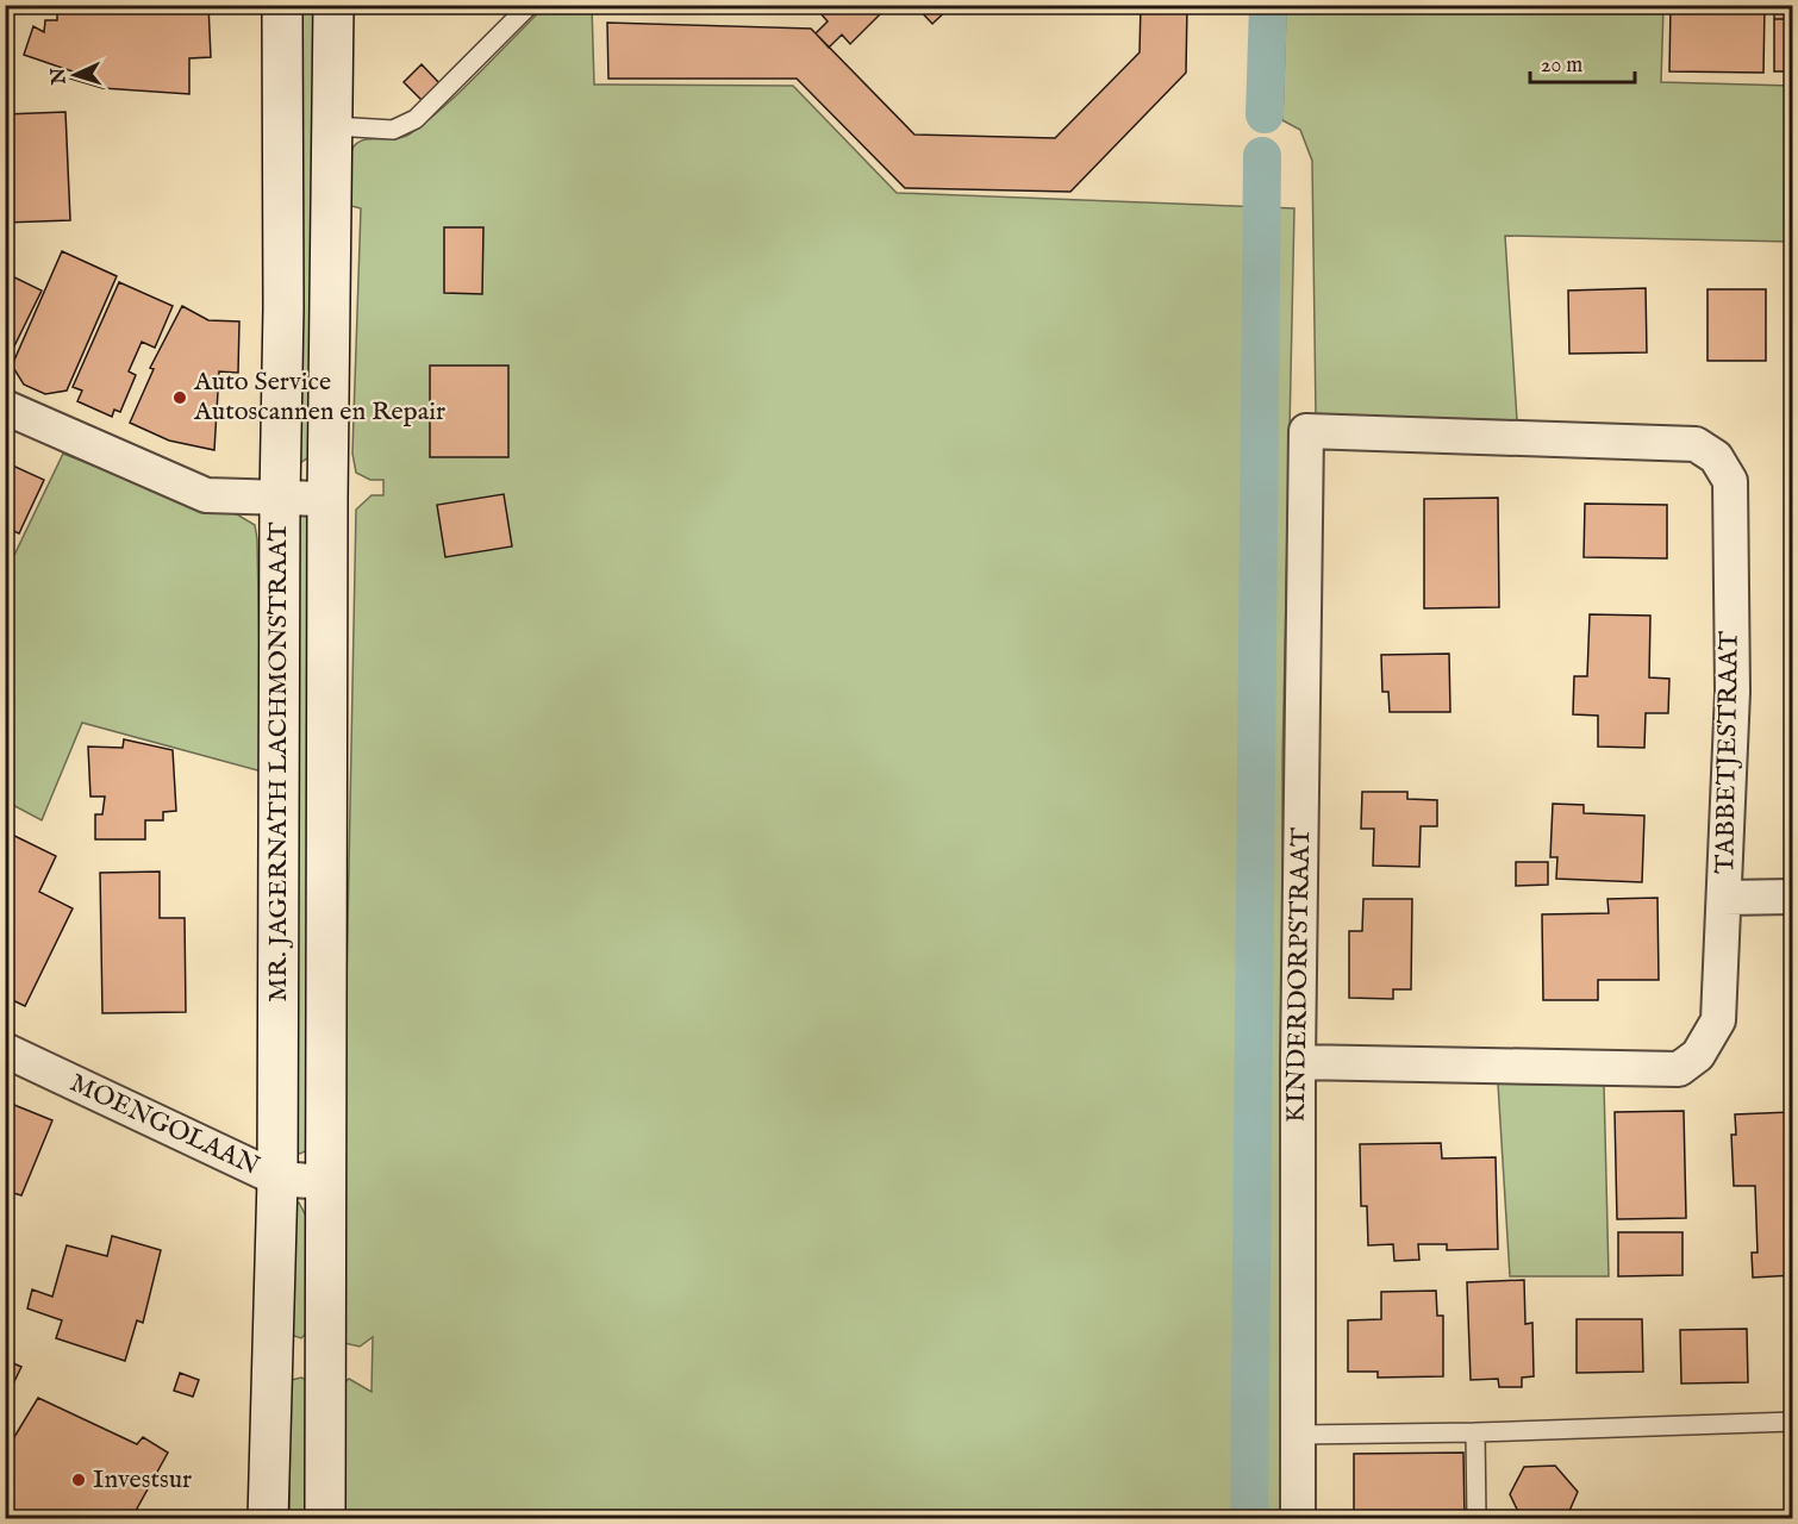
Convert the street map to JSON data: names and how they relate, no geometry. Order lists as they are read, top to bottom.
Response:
{
  "streets": {
    "main road": ["MR. JAGERNATH LACHMONSTRAAT"],
    "street": ["TABBETJESTRAAT", "KINDERDORPSTRAAT", "MOENGOLAAN"]
  },
  "crossings": [
    ["TABBETJESTRAAT", "KINDERDORPSTRAAT"],
    ["MR. JAGERNATH LACHMONSTRAAT", "MOENGOLAAN"]
  ],
  "places": ["Auto Service Autoscannen en Repair", "Investsur"],
  "scale_bar": "20 m",
  "north": "left"
}
